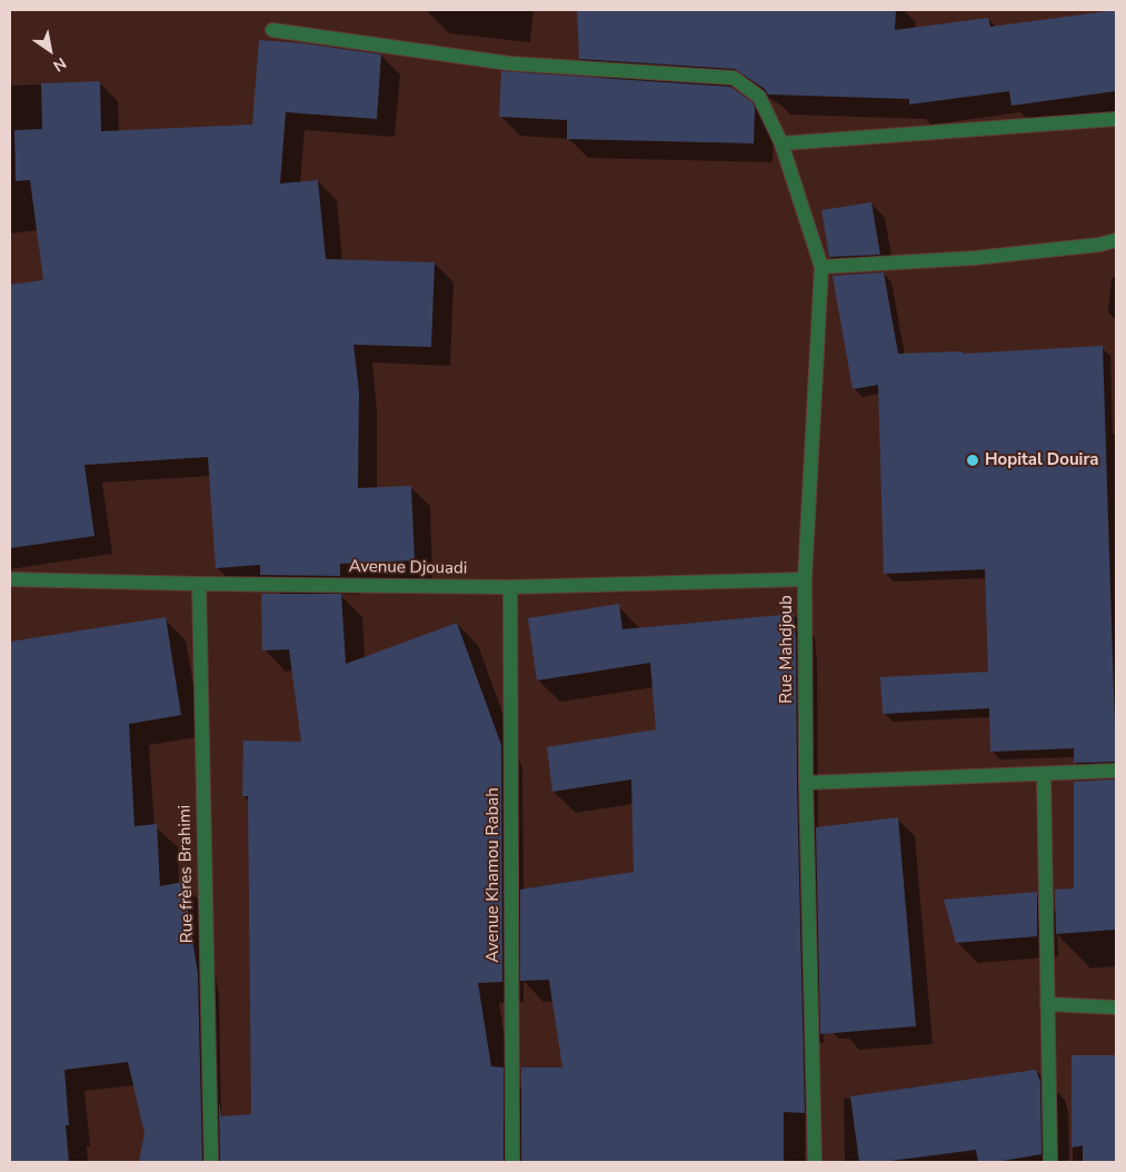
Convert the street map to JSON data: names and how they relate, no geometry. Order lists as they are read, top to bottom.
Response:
{
  "streets": {
    "street": [
      "Avenue Djouadi",
      "Rue Mahdjoub",
      "Rue frères Brahimi",
      "Avenue Khamou Rabah"
    ]
  },
  "crossings": [
    ["Avenue Djouadi", "Rue Mahdjoub"],
    ["Avenue Djouadi", "Rue frères Brahimi"],
    ["Avenue Djouadi", "Avenue Khamou Rabah"]
  ],
  "places": ["Hopital Douira"],
  "north": "bottom right"
}
